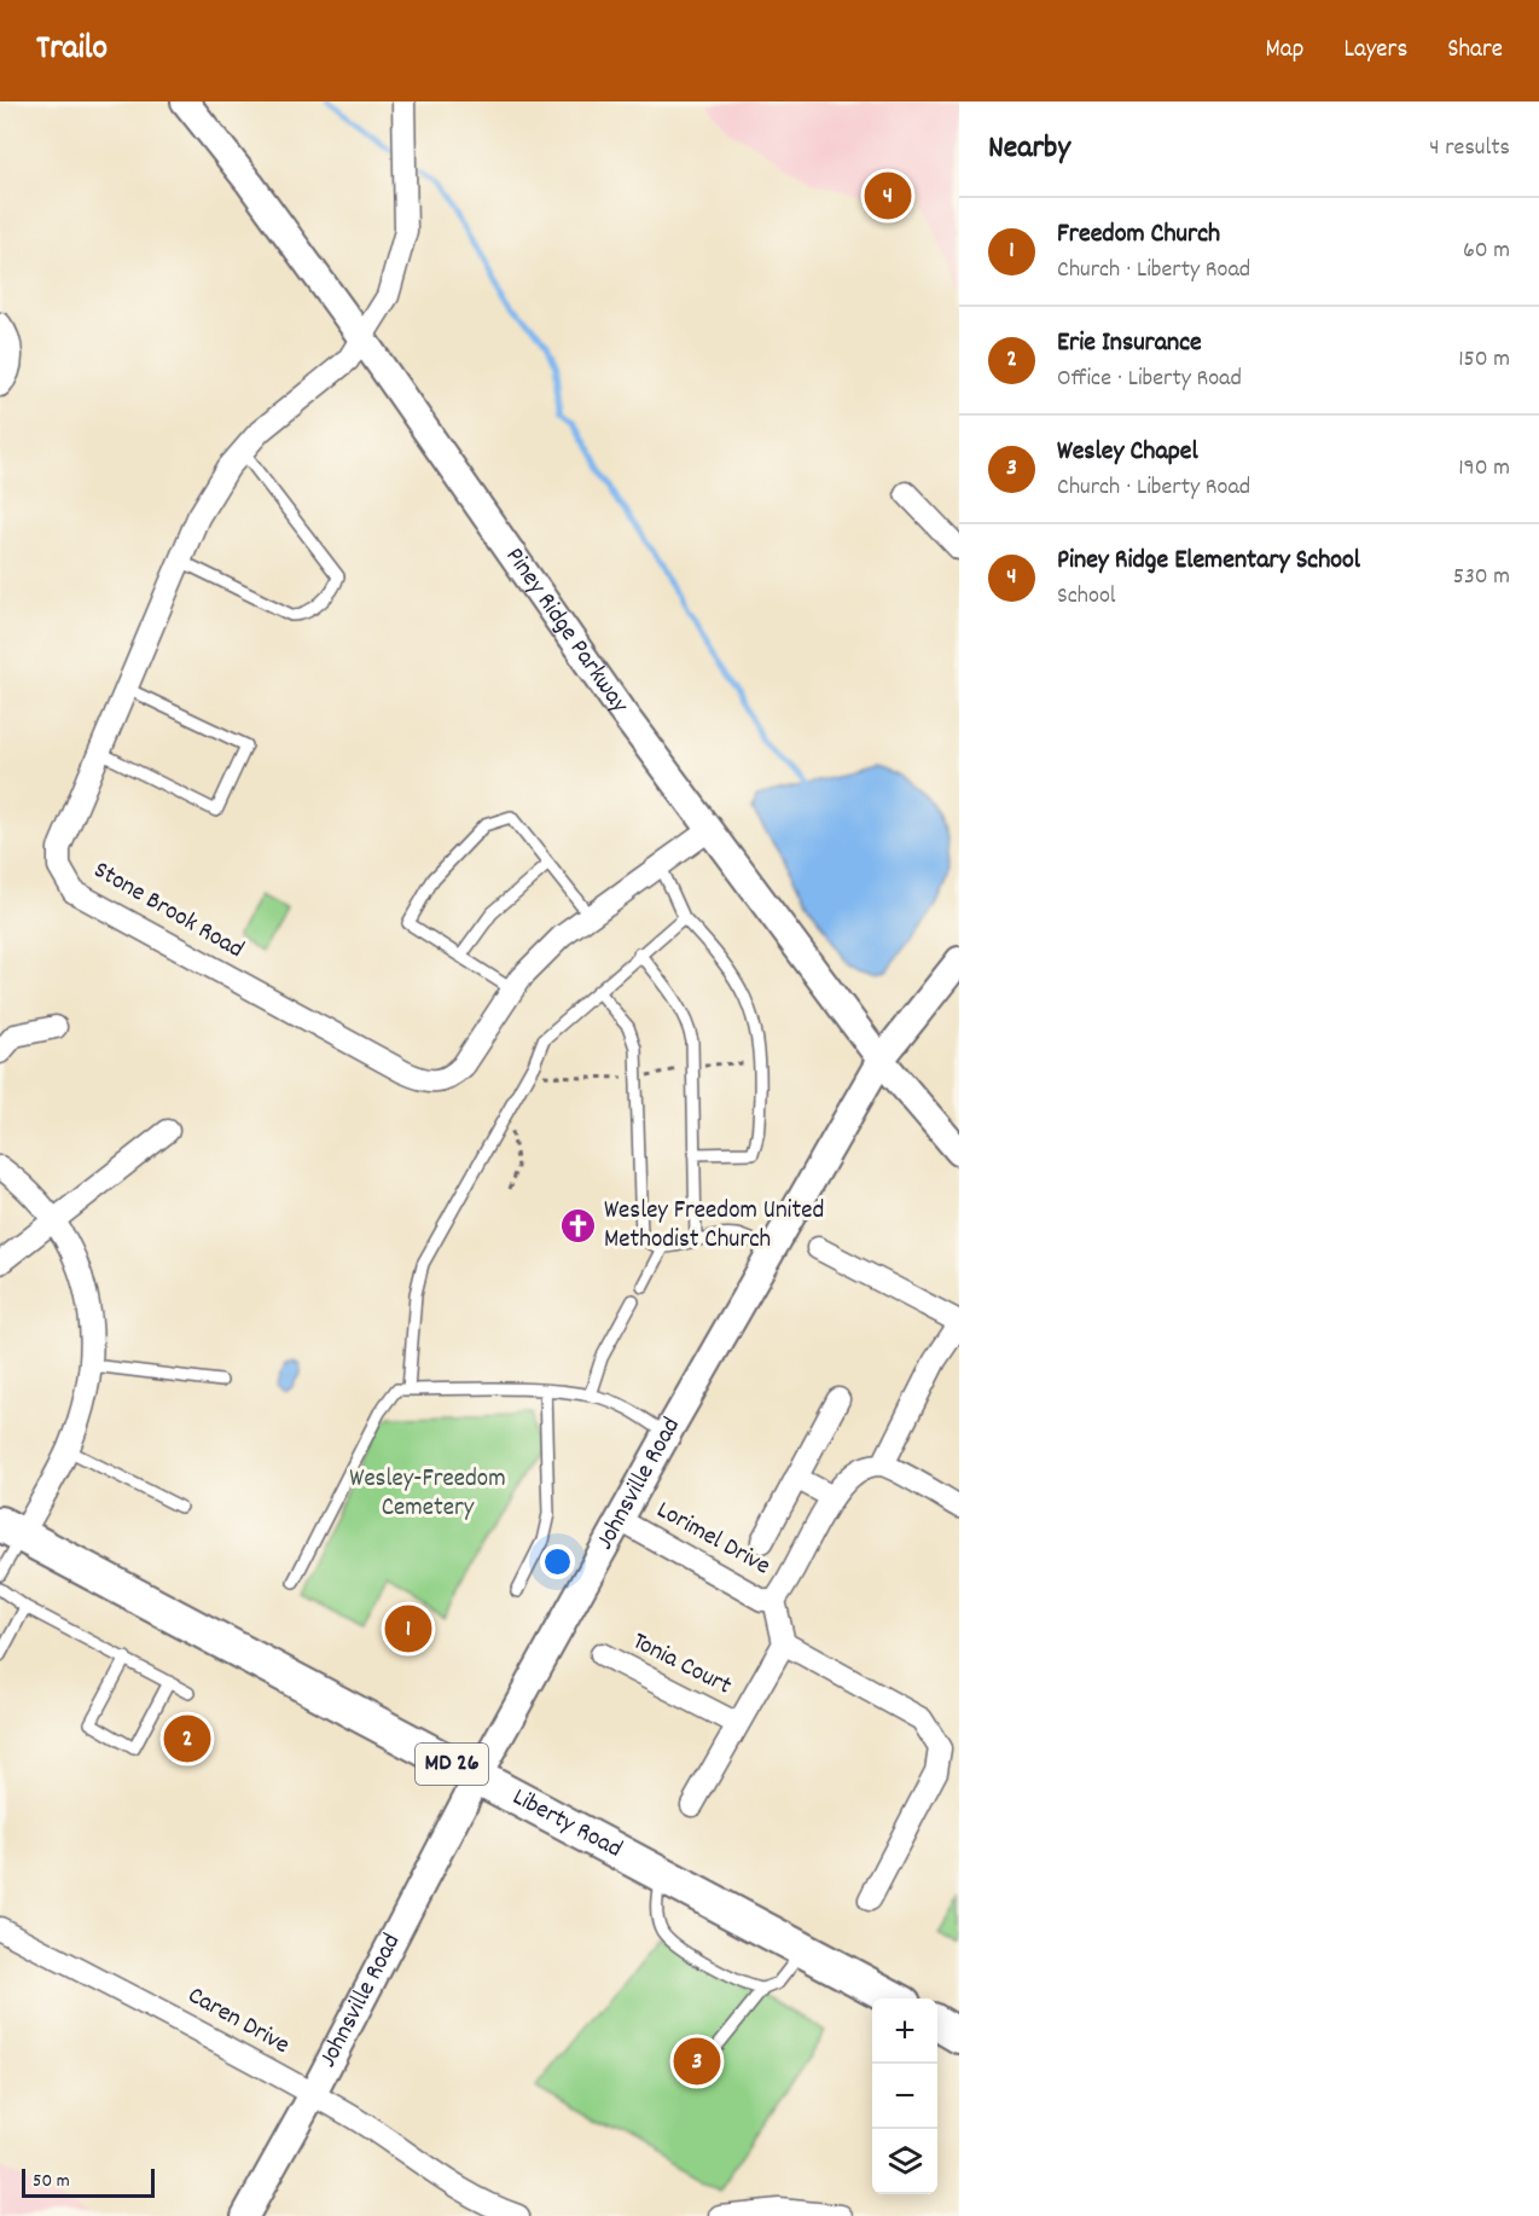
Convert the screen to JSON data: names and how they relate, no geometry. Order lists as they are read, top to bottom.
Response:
{
  "streets": {
    "main road": ["MD 26", "Liberty Road"],
    "street": [
      "Piney Ridge Parkway",
      "Stone Brook Road",
      "Johnsville Road",
      "Lorimel Drive",
      "Tonia Court",
      "Caren Drive"
    ]
  },
  "crossings": [
    ["Piney Ridge Parkway", "Stone Brook Road"],
    ["Piney Ridge Parkway", "Johnsville Road"],
    ["Johnsville Road", "Lorimel Drive"],
    ["Johnsville Road", "Liberty Road"],
    ["Johnsville Road", "Caren Drive"]
  ],
  "parks": ["Wesley-Freedom Cemetery"],
  "places": {
    "church": ["Wesley Freedom United Methodist Church"]
  },
  "scale_bar": "50 m",
  "page": {
    "header": "Trailo",
    "nav": ["Map", "Layers", "Share"],
    "heading": ["Nearby", "4 results"],
    "pins": [
      "4",
      "1",
      "2",
      "3"
    ],
    "list": [
      {
        "mark": "1",
        "name": "Freedom Church",
        "note": "Church · Liberty Road",
        "value": "60 m"
      },
      {
        "mark": "2",
        "name": "Erie Insurance",
        "note": "Office · Liberty Road",
        "value": "150 m"
      },
      {
        "mark": "3",
        "name": "Wesley Chapel",
        "note": "Church · Liberty Road",
        "value": "190 m"
      },
      {
        "mark": "4",
        "name": "Piney Ridge Elementary School",
        "note": "School",
        "value": "530 m"
      }
    ],
    "map_buttons": ["+", "−"],
    "scale": "50 m"
  }
}
